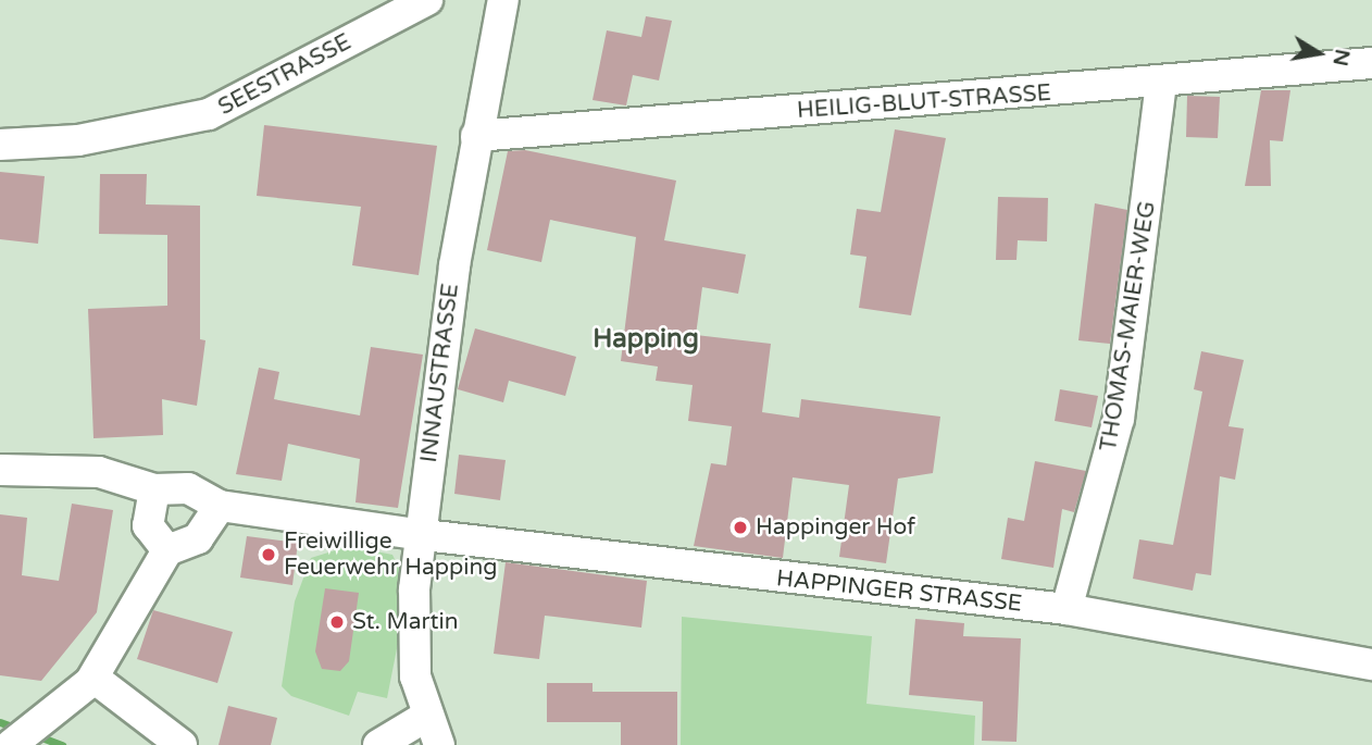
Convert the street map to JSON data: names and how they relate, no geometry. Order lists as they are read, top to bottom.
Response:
{
  "streets": {
    "street": [
      "SEESTRASSE",
      "HEILIG-BLUT-STRASSE",
      "THOMAS-MAIER-WEG",
      "INNAUSTRASSE",
      "HAPPINGER STRASSE"
    ]
  },
  "crossings": [
    ["HEILIG-BLUT-STRASSE", "THOMAS-MAIER-WEG"],
    ["HEILIG-BLUT-STRASSE", "INNAUSTRASSE"],
    ["THOMAS-MAIER-WEG", "HAPPINGER STRASSE"],
    ["INNAUSTRASSE", "HAPPINGER STRASSE"]
  ],
  "districts": ["Happing"],
  "places": ["Happinger Hof", "Freiwillige Feuerwehr Happing", "St. Martin"],
  "north": "right"
}
